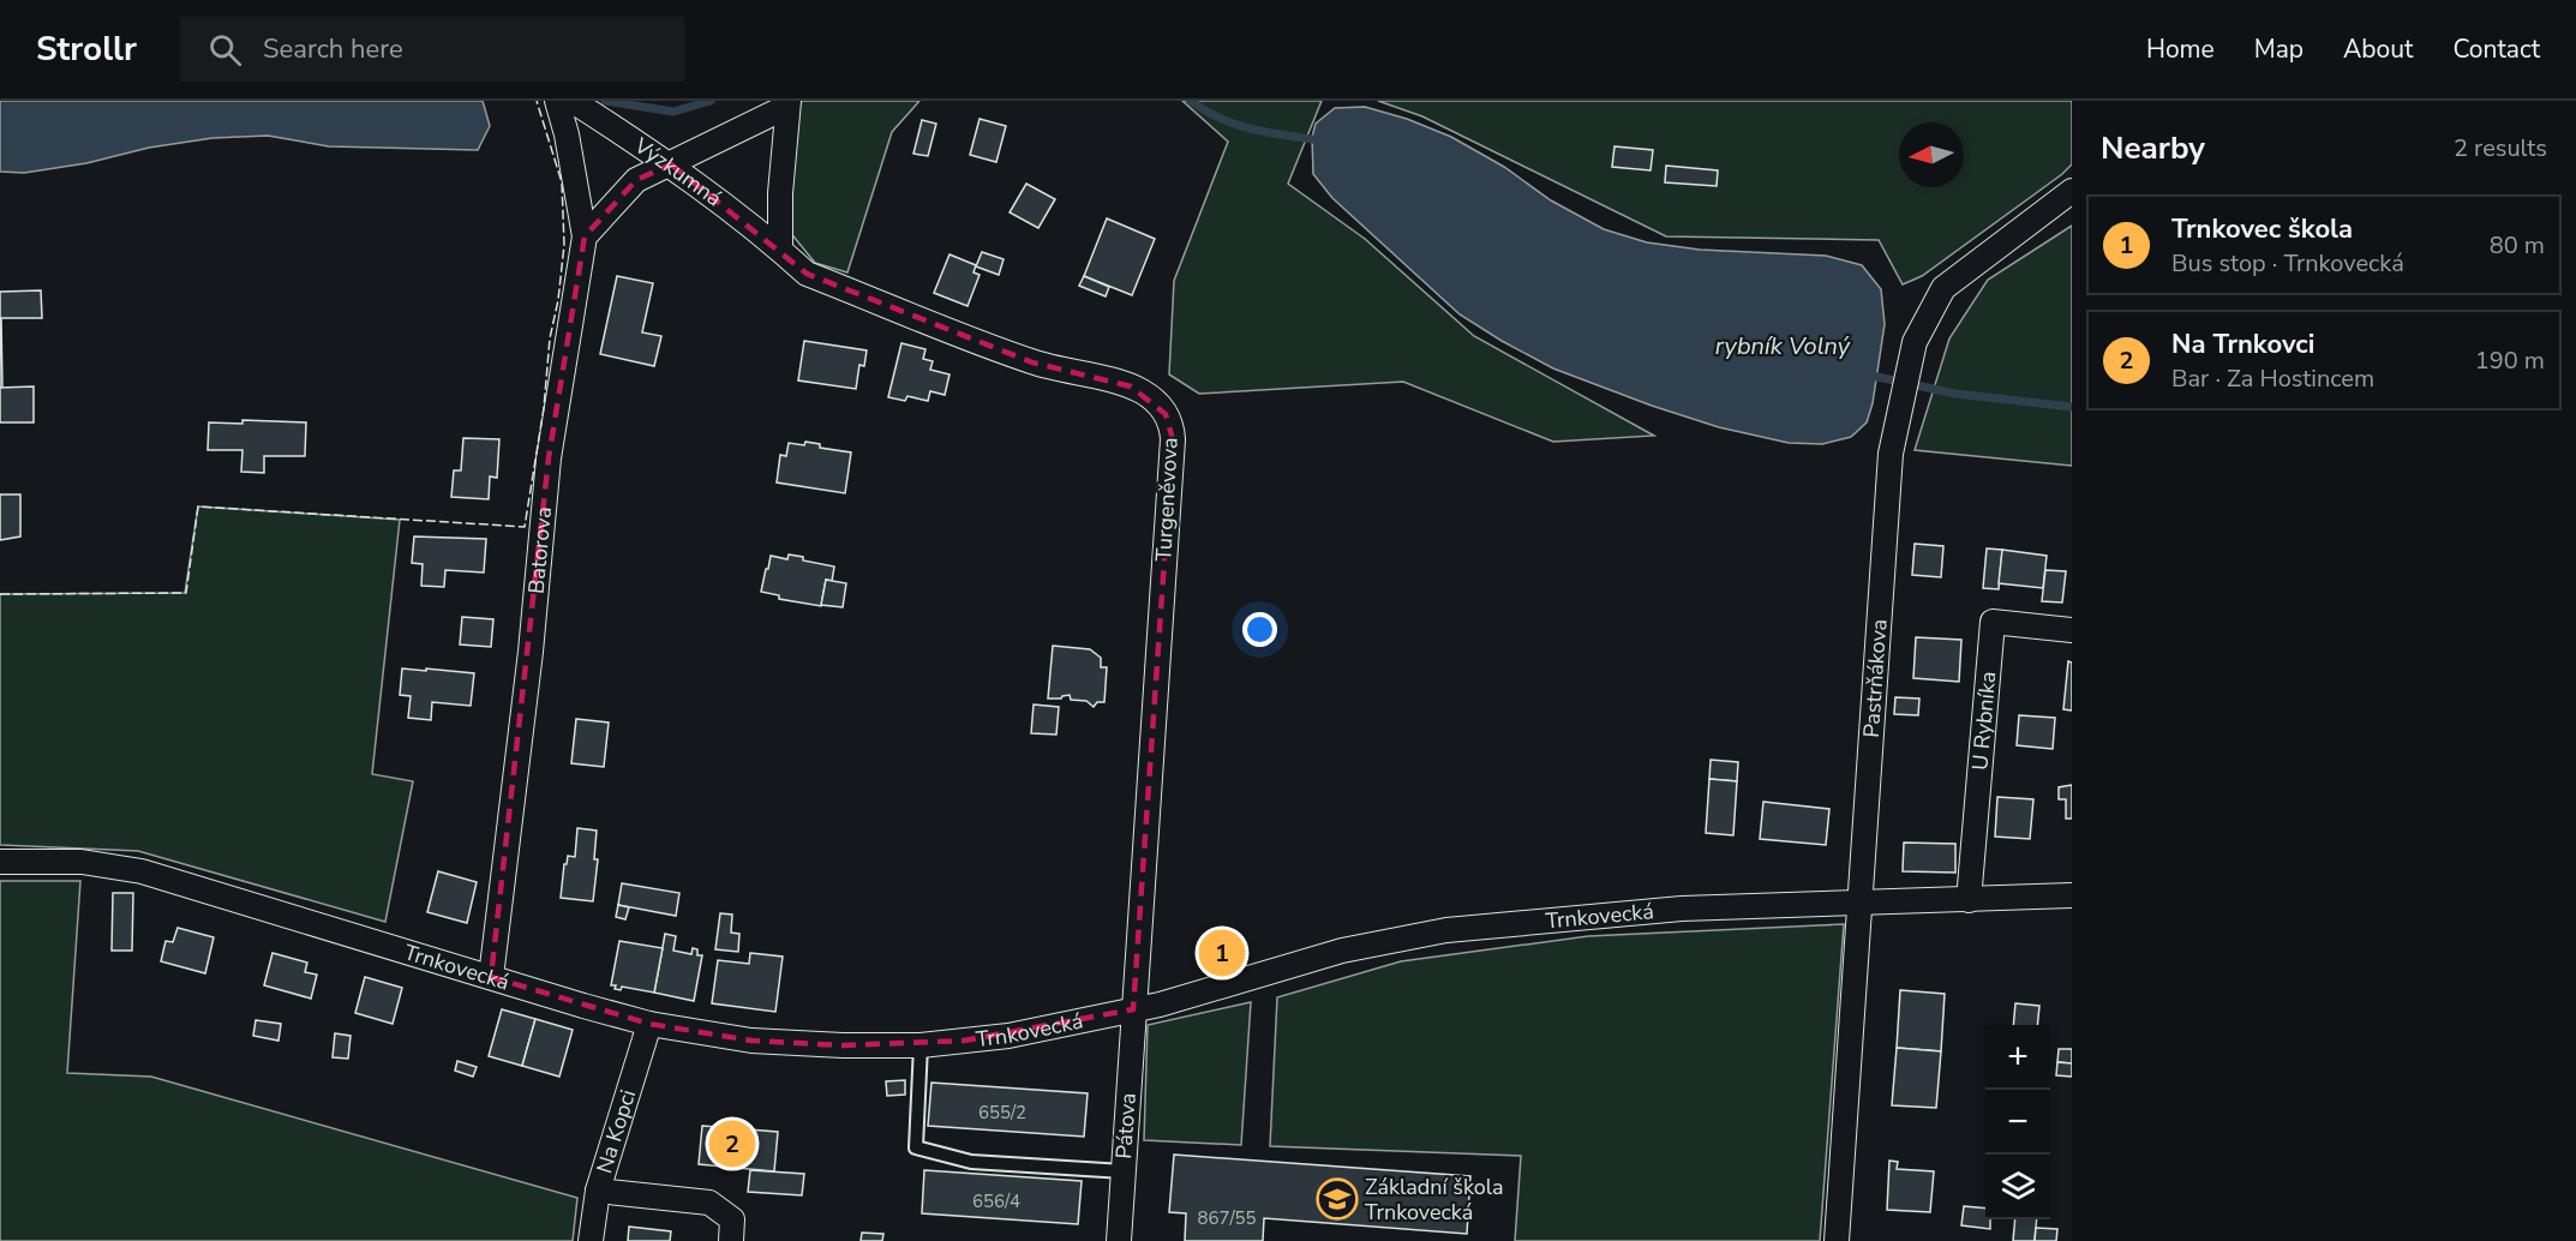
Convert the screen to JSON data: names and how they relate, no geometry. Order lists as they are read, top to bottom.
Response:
{
  "streets": {
    "street": [
      "Výzkumná",
      "Turgeněvova",
      "Batorova",
      "Pastrňákova",
      "U Rybníka",
      "Trnkovecká",
      "Pátova",
      "Na Kopci"
    ]
  },
  "crossings": [
    ["Výzkumná", "Turgeněvova"],
    ["Turgeněvova", "Trnkovecká"],
    ["Turgeněvova", "Pátova"],
    ["Batorova", "Trnkovecká"],
    ["Pastrňákova", "Trnkovecká"],
    ["U Rybníka", "Trnkovecká"],
    ["Trnkovecká", "Pátova"],
    ["Trnkovecká", "Na Kopci"]
  ],
  "water": ["rybník Volný"],
  "places": {
    "school or university": ["Základní škola Trnkovecká"]
  },
  "house_numbers": ["655/2", "656/4", "867/55"],
  "north": "left",
  "page": {
    "header": "Strollr",
    "search": "Search here",
    "nav": [
      "Home",
      "Map",
      "About",
      "Contact"
    ],
    "heading": ["Nearby", "2 results"],
    "list": [
      {
        "mark": "1",
        "name": "Trnkovec škola",
        "note": "Bus stop · Trnkovecká",
        "value": "80 m"
      },
      {
        "mark": "2",
        "name": "Na Trnkovci",
        "note": "Bar · Za Hostincem",
        "value": "190 m"
      }
    ],
    "pins": ["1", "2"],
    "map_buttons": ["+", "−"]
  }
}
